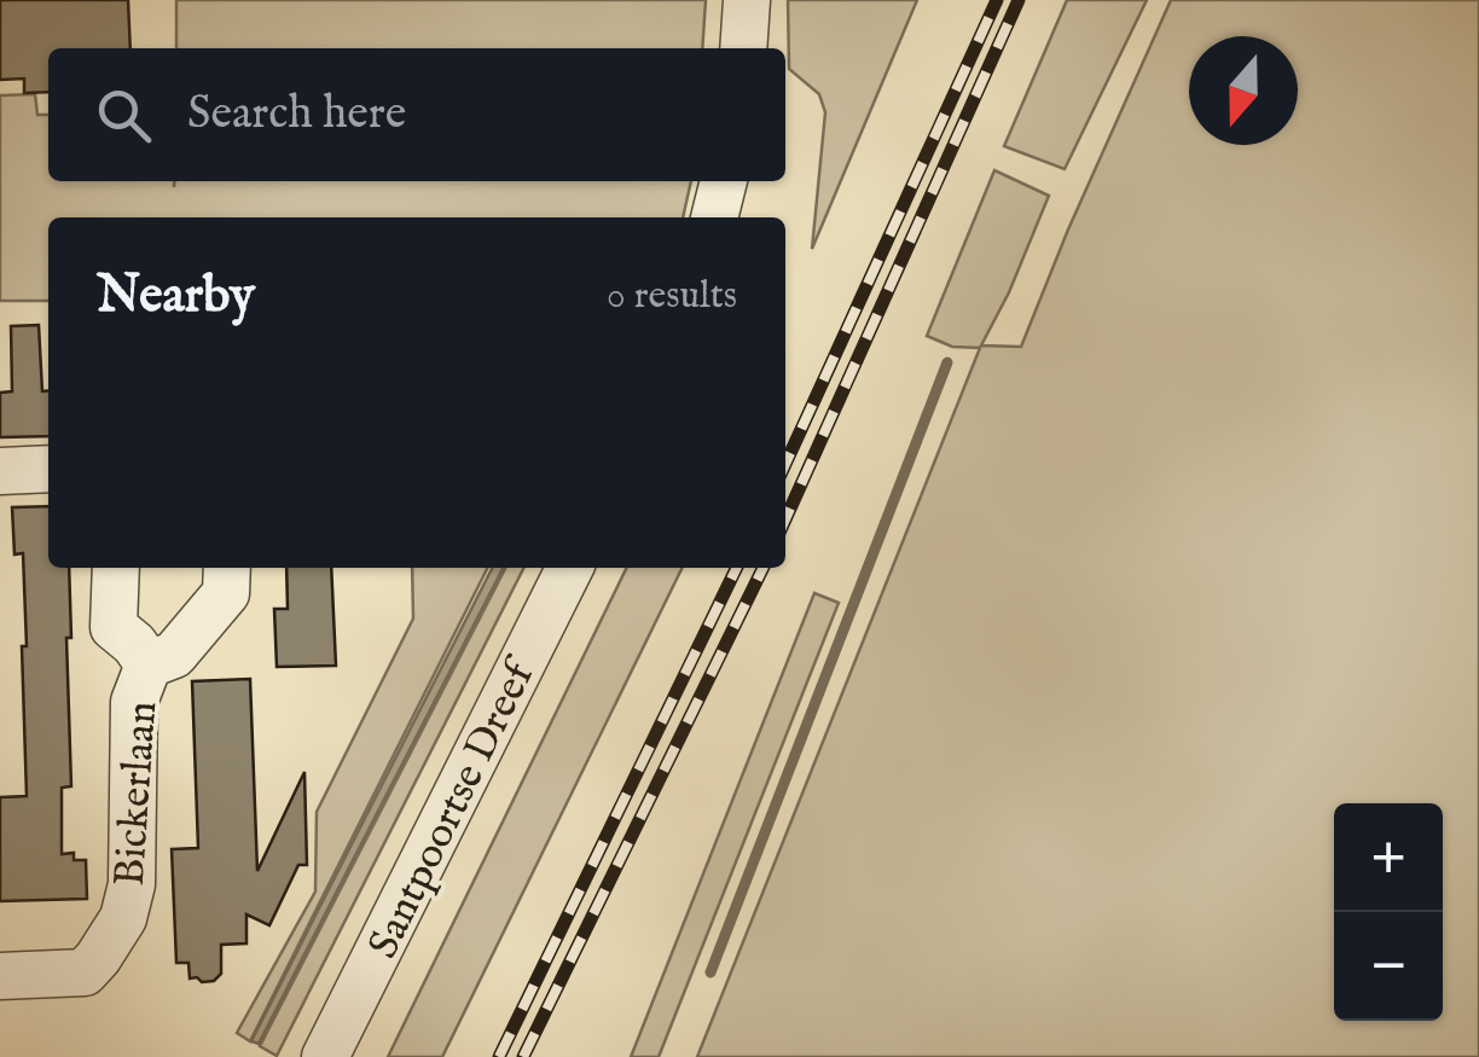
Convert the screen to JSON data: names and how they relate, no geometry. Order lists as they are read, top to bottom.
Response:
{
  "streets": {
    "street": ["Bickerlaan", "Santpoortse Dreef"]
  },
  "north": "bottom",
  "page": {
    "search": "Search here",
    "heading": ["Nearby", "0 results"],
    "map_buttons": ["+", "−"]
  }
}
